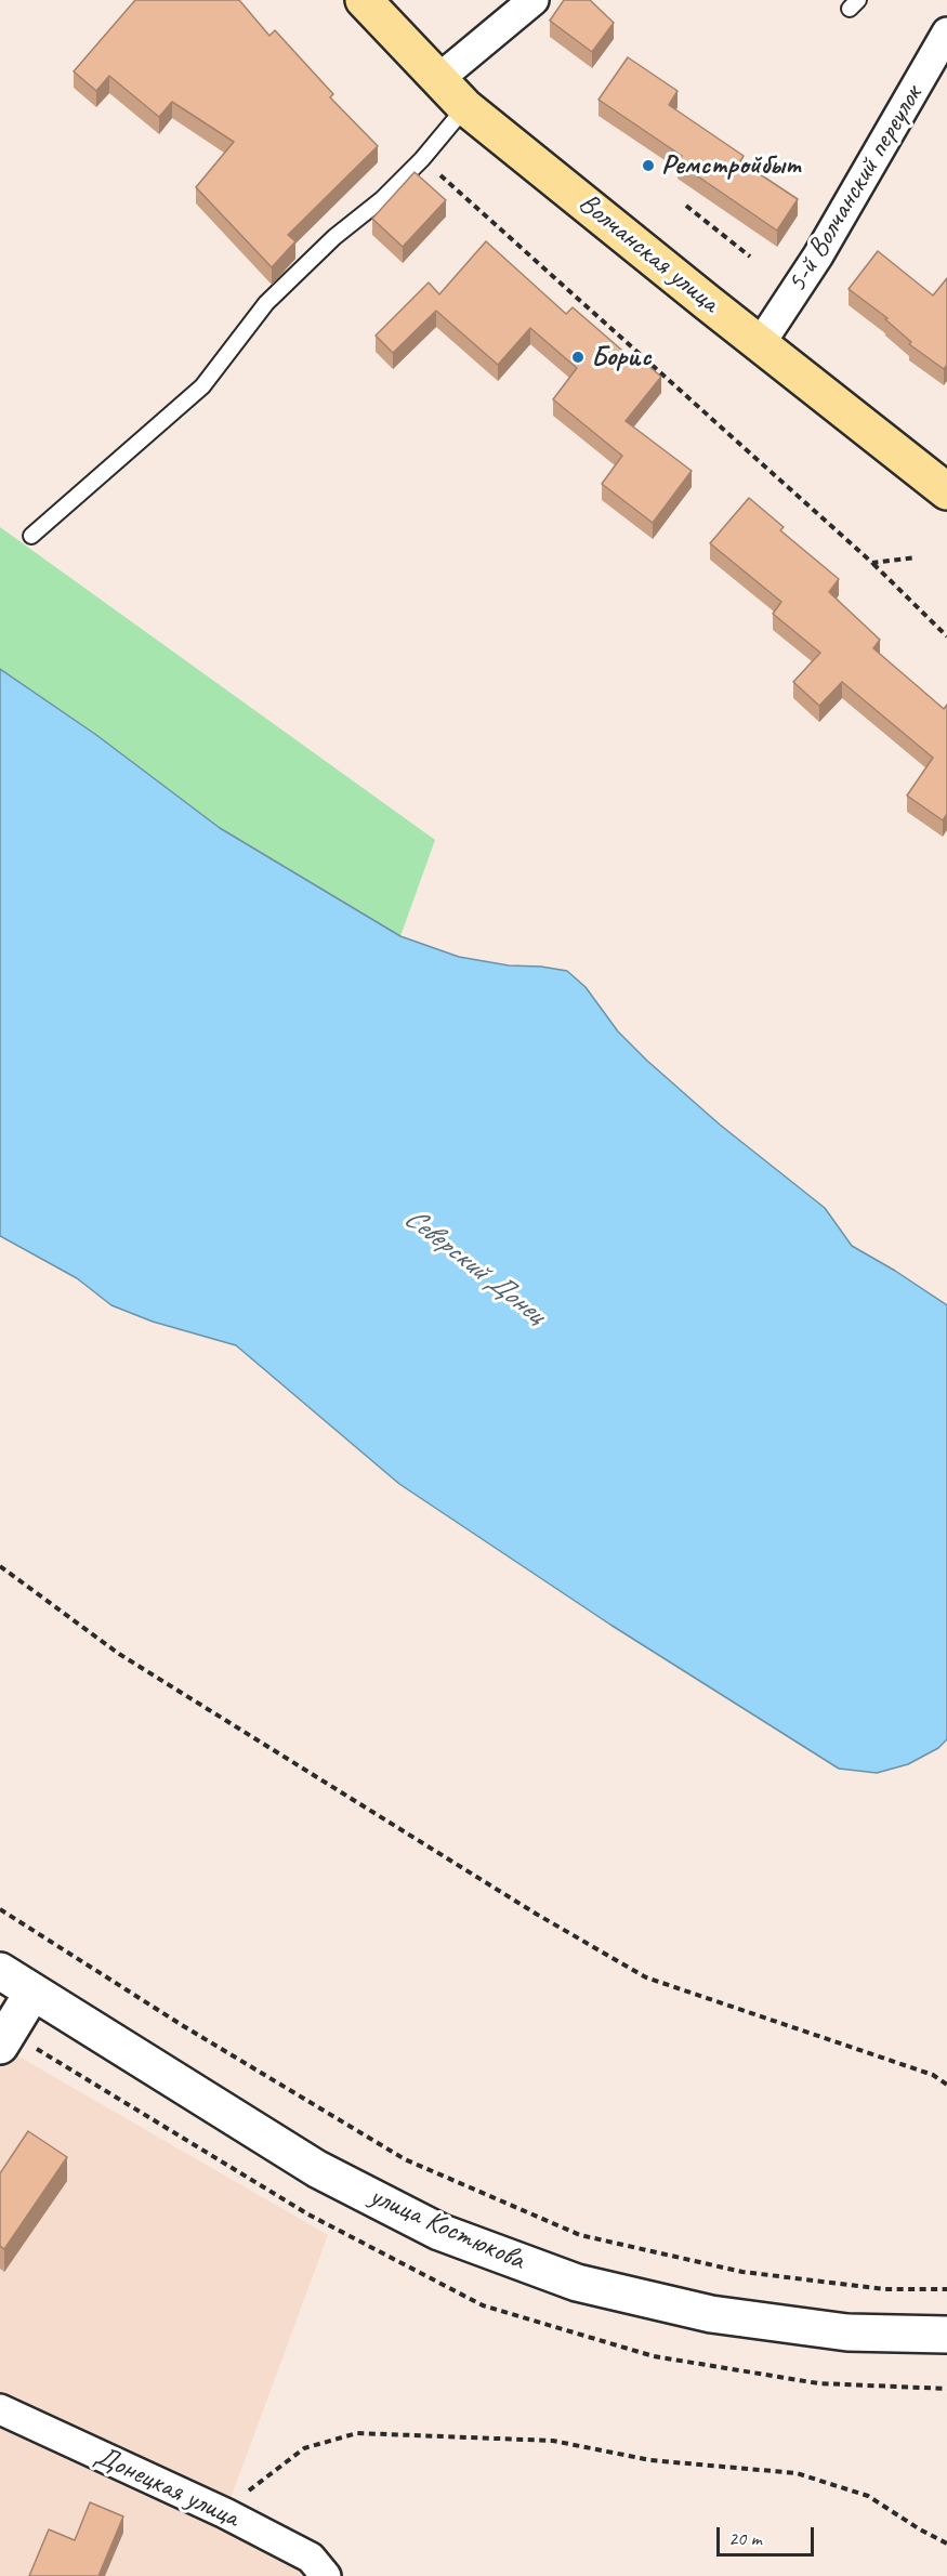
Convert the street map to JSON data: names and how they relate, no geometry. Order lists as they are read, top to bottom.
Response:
{
  "streets": {
    "main road": ["Волчанская улица", "улица Костюкова"],
    "street": ["5-й Волчанский переулок", "Донецкая улица"]
  },
  "crossings": [
    ["5-й Волчанский переулок", "Волчанская улица"]
  ],
  "water": ["Северский Донец"],
  "places": ["Ремстройбыт", "Борис"],
  "scale_bar": "20 m"
}
